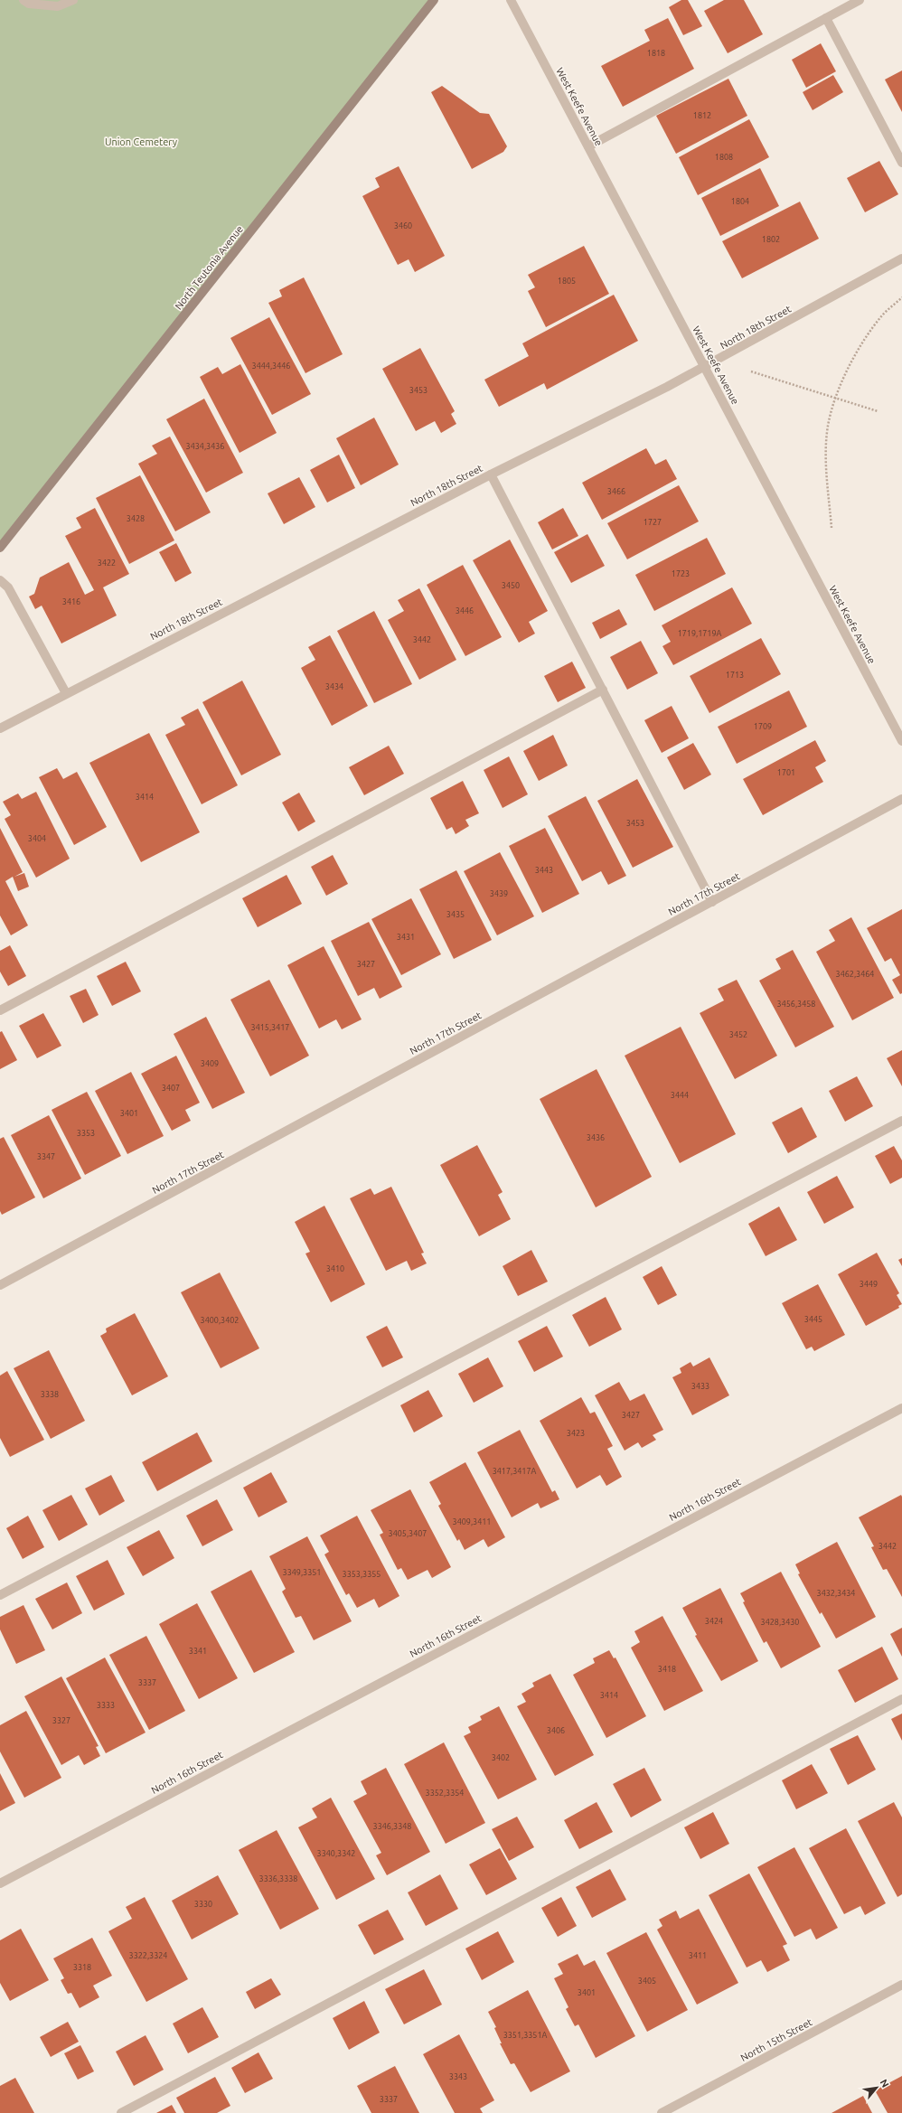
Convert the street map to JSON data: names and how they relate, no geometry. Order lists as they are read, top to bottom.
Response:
{
  "streets": {
    "main road": ["North Teutonia Avenue"],
    "street": [
      "West Keefe Avenue",
      "North 18th Street",
      "North 17th Street",
      "North 16th Street",
      "North 15th Street"
    ]
  },
  "crossings": [
    ["West Keefe Avenue", "North 18th Street"]
  ],
  "parks": ["Union Cemetery"],
  "house_numbers": [
    "1818",
    "1812",
    "1808",
    "1804",
    "3460",
    "1802",
    "1805",
    "3444,3446",
    "3453",
    "3434,3436",
    "3466",
    "3428",
    "1727",
    "3422",
    "1723",
    "3450",
    "3416",
    "3446",
    "1719,1719A",
    "3442",
    "1713",
    "3434",
    "1709",
    "1701",
    "3414",
    "3453",
    "3404",
    "3443",
    "3439",
    "3435",
    "3431",
    "3427",
    "3462,3464",
    "3456,3458",
    "3415,3417",
    "3452",
    "3409",
    "3407",
    "3444",
    "3401",
    "3353",
    "3436",
    "3347",
    "3410",
    "3449",
    "3445",
    "3400,3402",
    "3433",
    "3338",
    "3427",
    "3423",
    "3417,3417A",
    "3409,3411",
    "3405,3407",
    "3442",
    "3349,3351",
    "3353,3355",
    "3432,3434",
    "3424",
    "3428,3430",
    "3341",
    "3418",
    "3337",
    "3414",
    "3333",
    "3327",
    "3406",
    "3402",
    "3352,3354",
    "3346,3348",
    "3340,3342",
    "3336,3338",
    "3330",
    "3322,3324",
    "3411",
    "3318",
    "3405",
    "3401",
    "3351,3351A",
    "3343",
    "3337"
  ],
  "north": "top right"
}
